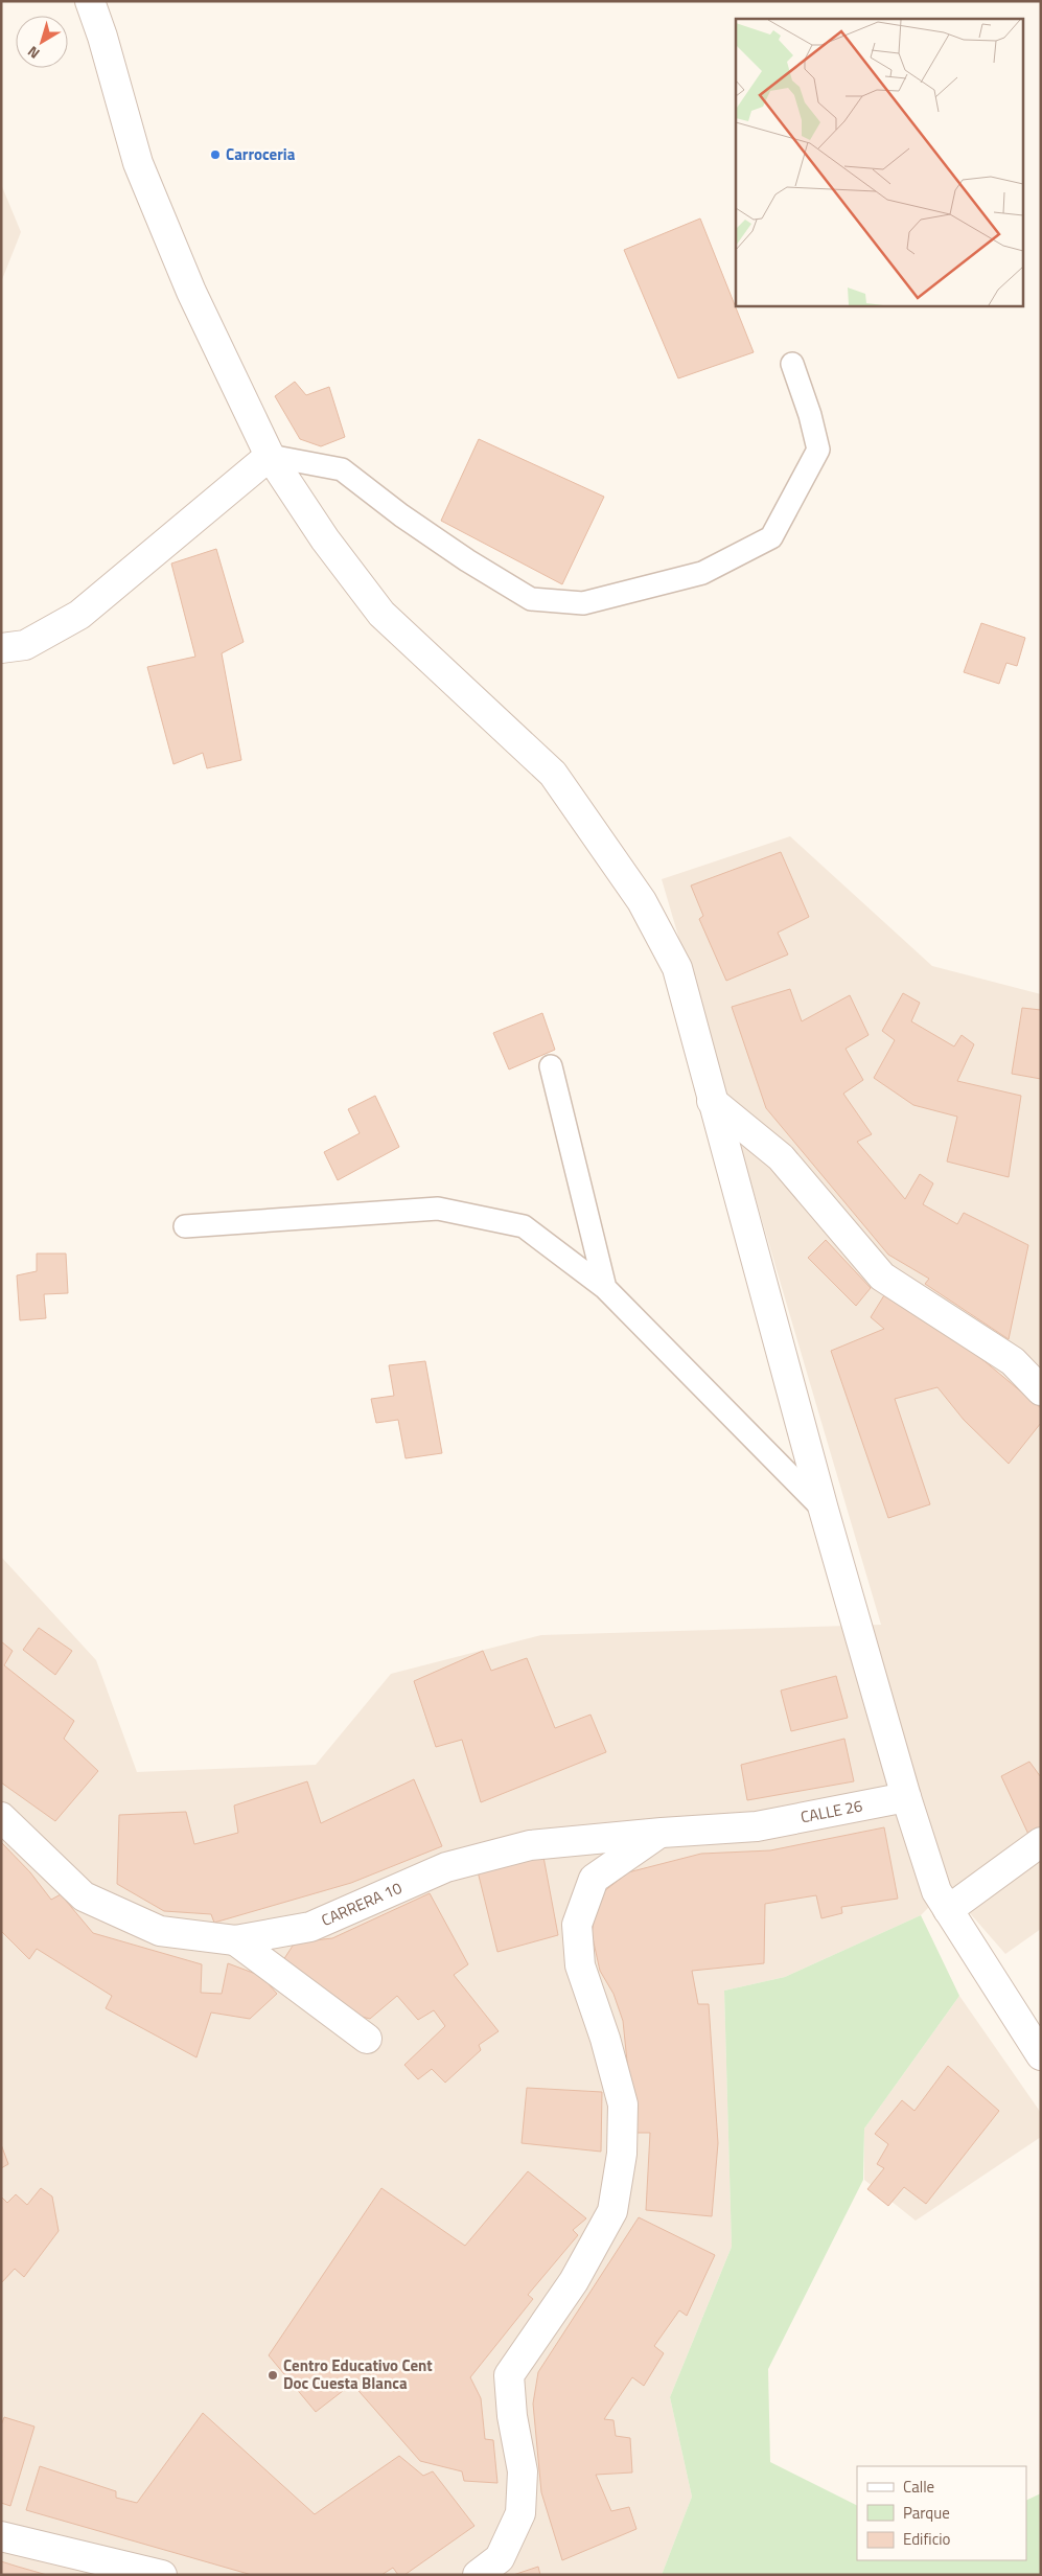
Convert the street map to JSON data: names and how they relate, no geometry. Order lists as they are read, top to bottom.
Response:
{
  "streets": {
    "street": ["CALLE 26", "CARRERA 10"]
  },
  "crossings": [
    ["CALLE 26", "CARRERA 10"]
  ],
  "places": ["Carroceria", "Centro Educativo Cent Doc Cuesta Blanca"],
  "legend": ["Calle", "Parque", "Edificio"],
  "north": "bottom left"
}
